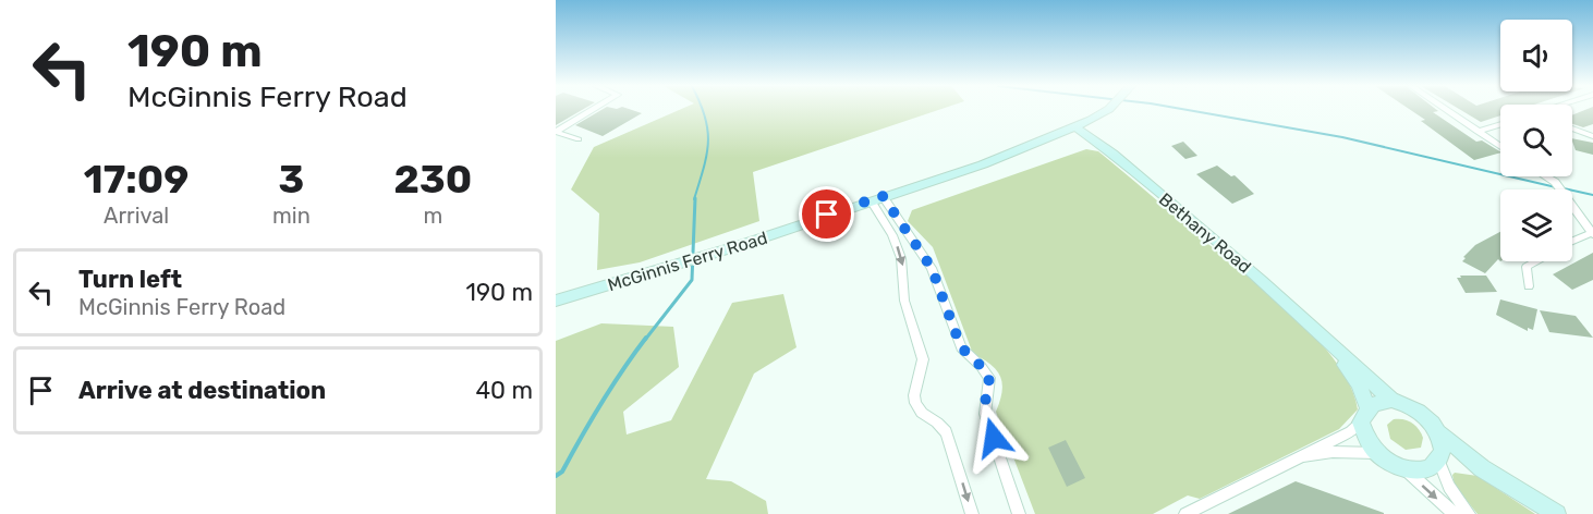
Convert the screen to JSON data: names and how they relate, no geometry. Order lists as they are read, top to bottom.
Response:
{
  "streets": {
    "street": ["Bethany Road", "McGinnis Ferry Road"]
  },
  "crossings": [
    ["Bethany Road", "McGinnis Ferry Road"]
  ],
  "page": {
    "turn": ["190 m", "McGinnis Ferry Road"],
    "eta": [
      "17:09",
      "Arrival",
      "3",
      "min",
      "230",
      "m"
    ],
    "list": [
      {
        "name": "Turn left",
        "note": "McGinnis Ferry Road",
        "value": "190 m"
      },
      {
        "name": "Arrive at destination",
        "value": "40 m"
      }
    ]
  }
}
